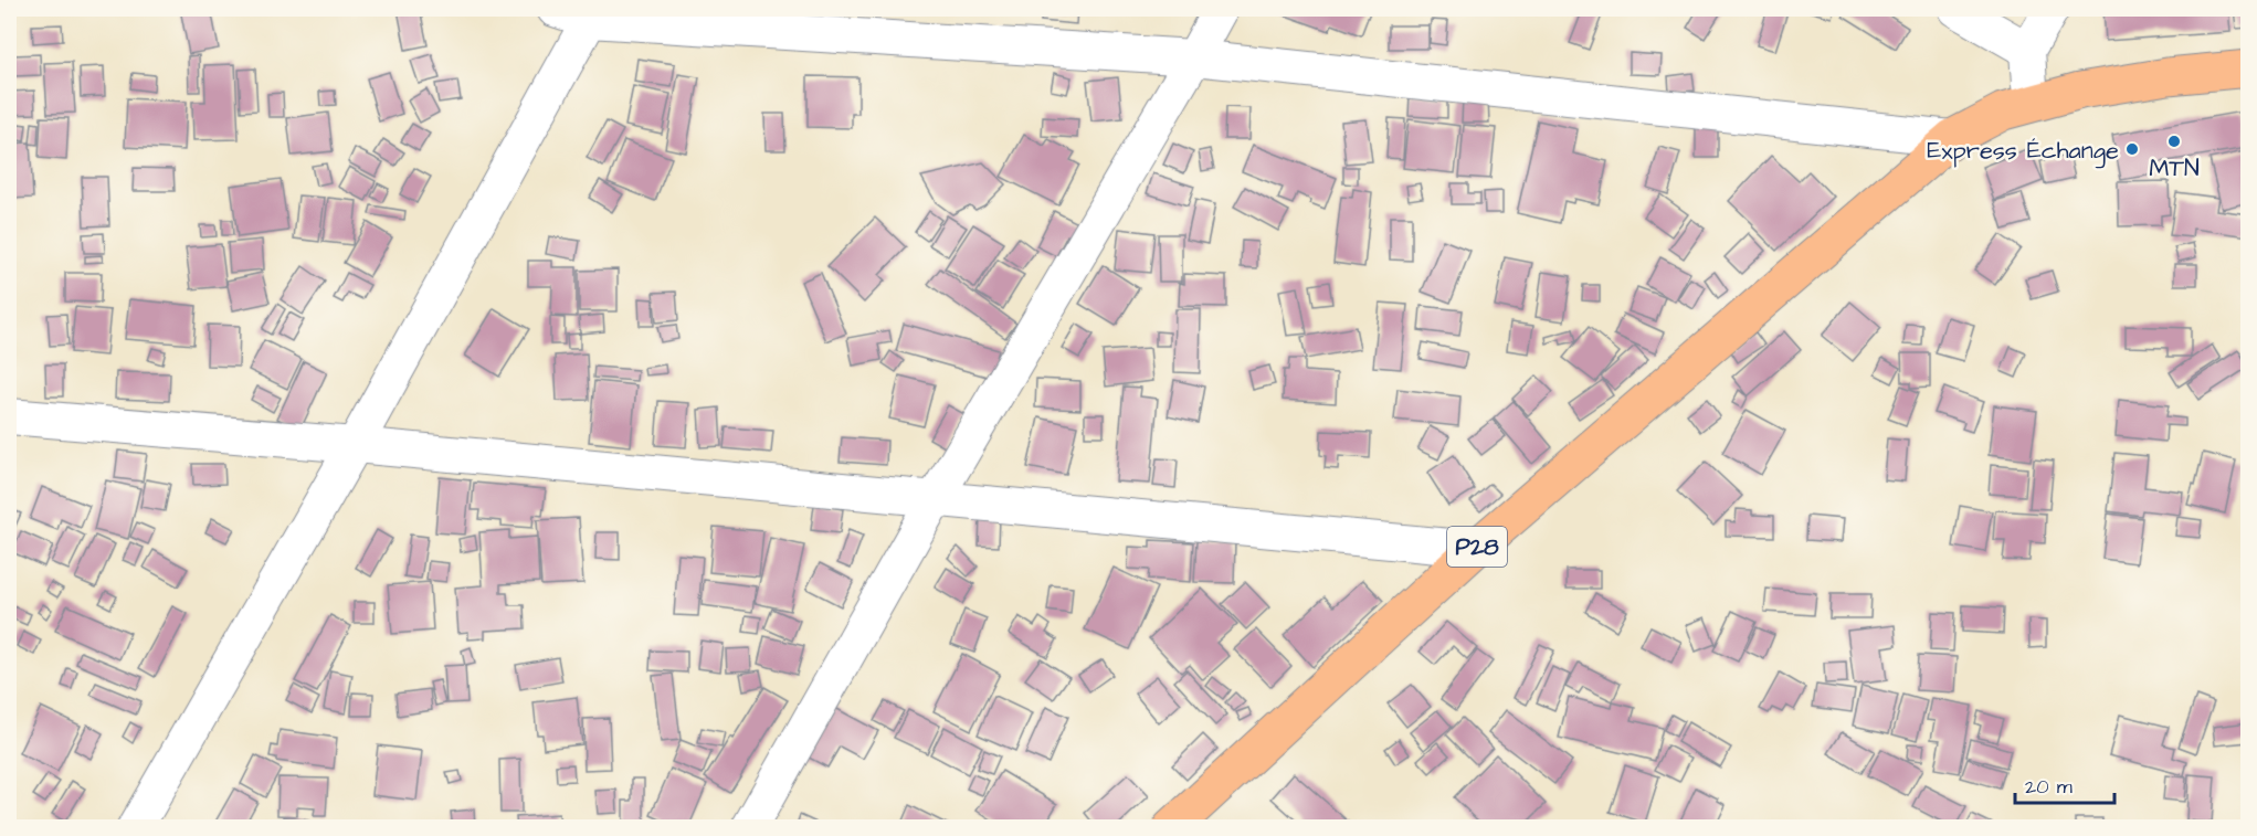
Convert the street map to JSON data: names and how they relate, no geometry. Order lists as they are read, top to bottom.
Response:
{
  "streets": {
    "main road": ["P28"]
  },
  "places": ["MTN", "Express Échange"],
  "scale_bar": "20 m"
}
